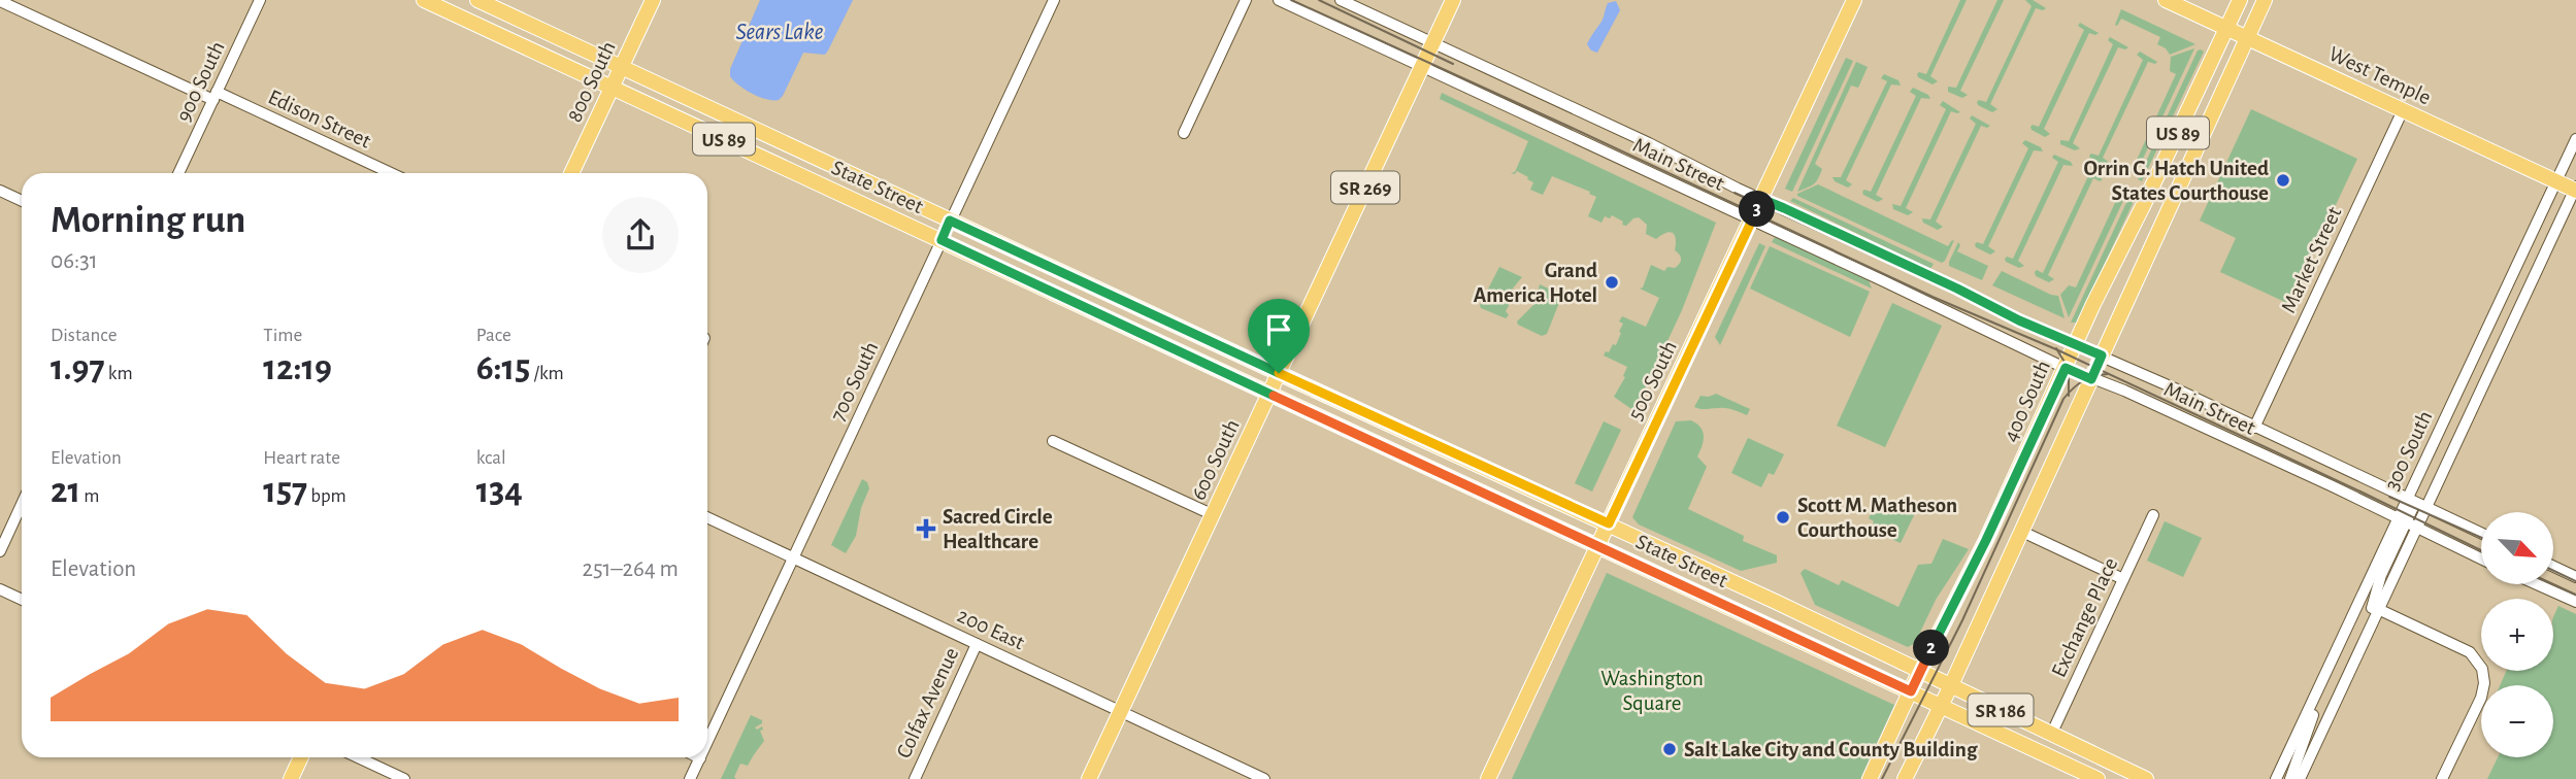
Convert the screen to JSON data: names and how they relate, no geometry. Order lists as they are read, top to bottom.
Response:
{
  "streets": {
    "main road": [
      "West Temple",
      "800 South",
      "US 89",
      "State Street",
      "SR 269",
      "500 South",
      "400 South",
      "600 South",
      "SR 186"
    ],
    "street": [
      "900 South",
      "Edison Street",
      "Main Street",
      "Market Street",
      "700 South",
      "300 South",
      "Exchange Place",
      "200 East",
      "Colfax Avenue"
    ]
  },
  "crossings": [
    ["West Temple", "US 89"],
    ["West Temple", "Market Street"],
    ["West Temple", "400 South"],
    ["West Temple", "300 South"],
    ["900 South", "Edison Street"],
    ["800 South", "State Street"],
    ["US 89", "Main Street"],
    ["US 89", "State Street"],
    ["US 89", "SR 186"],
    ["Main Street", "Market Street"],
    ["Main Street", "500 South"],
    ["Main Street", "400 South"],
    ["Main Street", "300 South"],
    ["Main Street", "600 South"],
    ["State Street", "500 South"],
    ["State Street", "700 South"],
    ["State Street", "400 South"],
    ["State Street", "600 South"],
    ["State Street", "Exchange Place"],
    ["State Street", "SR 186"],
    ["700 South", "200 East"],
    ["600 South", "200 East"],
    ["200 East", "Colfax Avenue"]
  ],
  "water": ["Sears Lake"],
  "parks": ["Washington Square"],
  "places": {
    "other": [
      "Orrin G. Hatch United States Courthouse",
      "Grand America Hotel",
      "Scott M. Matheson Courthouse",
      "Salt Lake City and County Building"
    ],
    "health": ["Sacred Circle Healthcare"]
  },
  "north": "bottom right",
  "page": {
    "heading": ["Morning run", "06:31"],
    "pins": ["3", "2"],
    "stats": [
      ["Distance", "1.97 km"],
      ["Time", "12:19"],
      ["Pace", "6:15 /km"],
      ["Elevation", "21 m"],
      ["Heart rate", "157 bpm"],
      ["kcal", "134"]
    ],
    "map_buttons": ["+", "−"],
    "chart": ["Elevation", "251–264 m"]
  }
}
